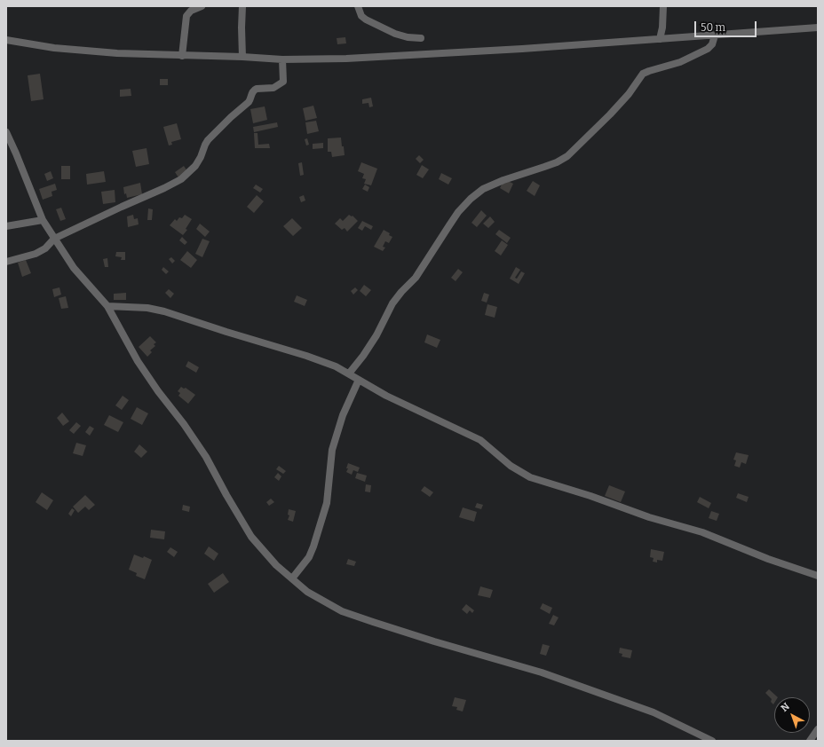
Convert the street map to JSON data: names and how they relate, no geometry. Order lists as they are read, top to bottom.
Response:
{
  "scale_bar": "50 m",
  "north": "top left"
}
